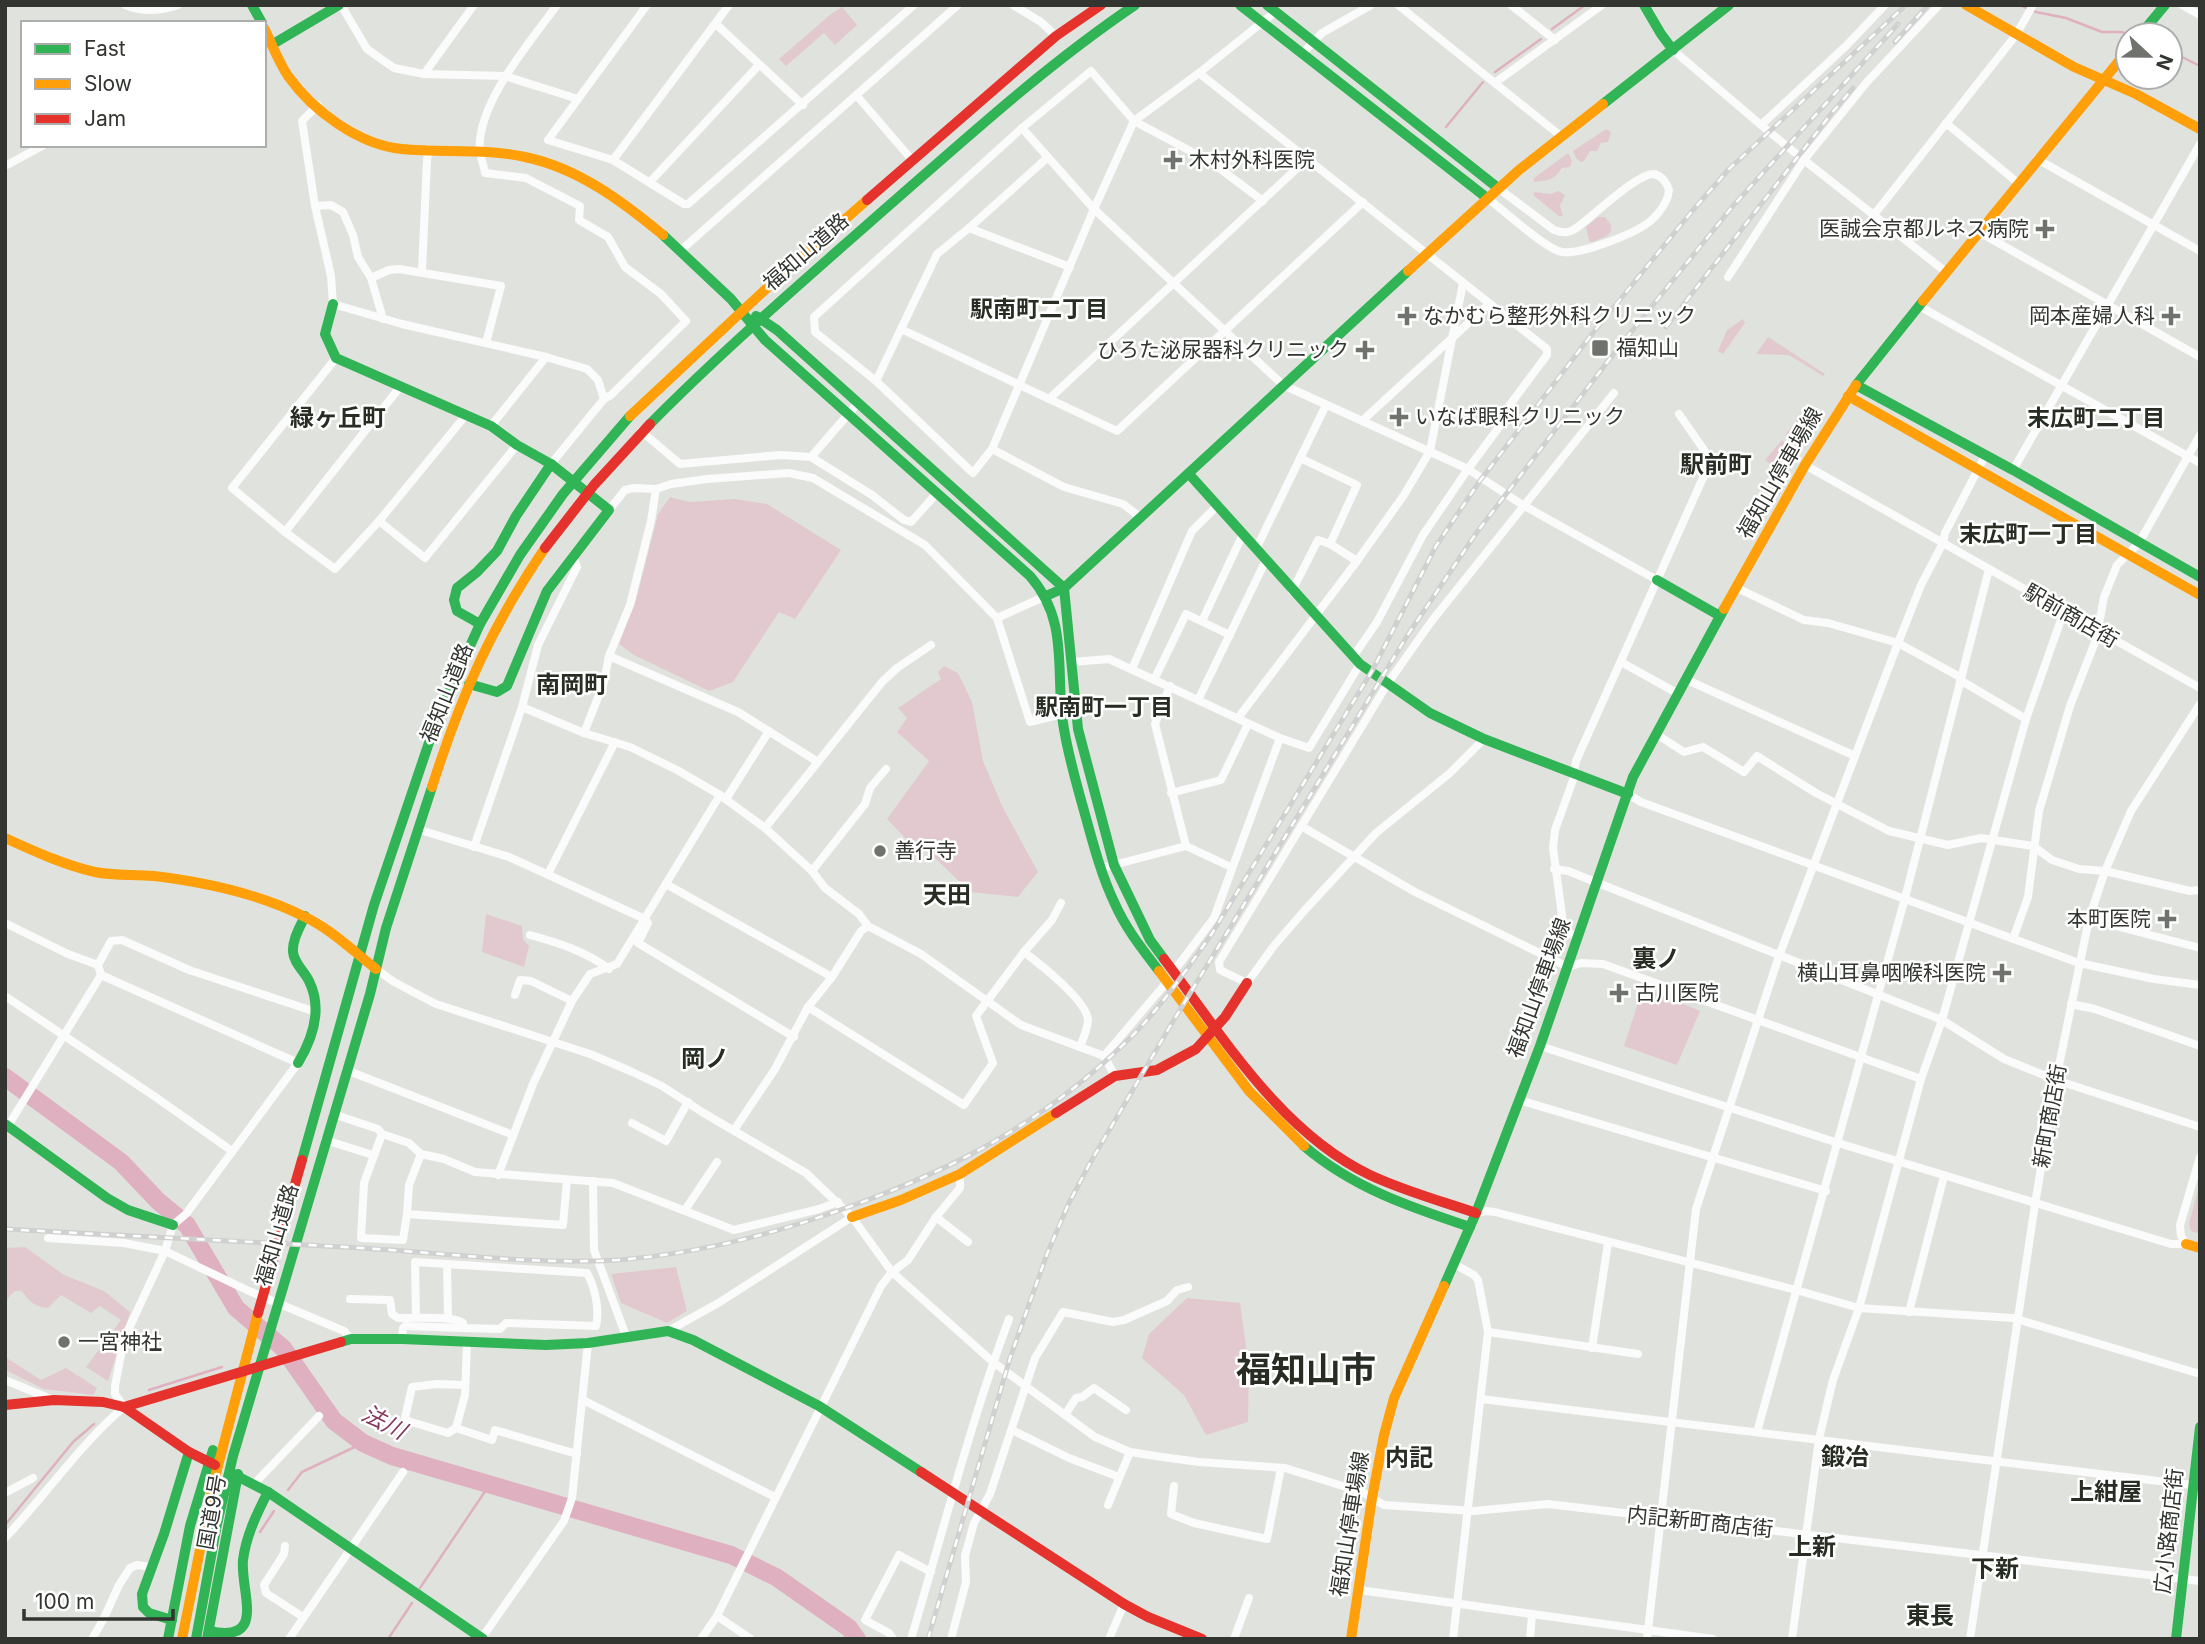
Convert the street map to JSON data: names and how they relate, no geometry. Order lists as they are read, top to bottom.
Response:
{
  "streets": {
    "main road": [
      "福知山道路",
      "福知山停車場線",
      "国道9号",
      "広小路商店街"
    ],
    "street": ["駅前商店街", "新町商店街", "内記新町商店街"]
  },
  "crossings": [
    ["福知山道路", "国道9号"],
    ["福知山道路", "内記新町商店街"],
    ["福知山停車場線", "駅前商店街"],
    ["福知山停車場線", "内記新町商店街"],
    ["新町商店街", "内記新町商店街"],
    ["内記新町商店街", "広小路商店街"]
  ],
  "districts": [
    "駅南町二丁目",
    "緑ヶ丘町",
    "末広町二丁目",
    "駅前町",
    "末広町一丁目",
    "南岡町",
    "駅南町一丁目",
    "天田",
    "裏ノ",
    "岡ノ",
    "福知山市",
    "鍛冶",
    "内記",
    "上紺屋",
    "上新",
    "下新",
    "東長"
  ],
  "water": ["法川"],
  "places": {
    "health": [
      "木村外科医院",
      "医誠会京都ルネス病院",
      "なかむら整形外科クリニック",
      "岡本産婦人科",
      "ひろた泌尿器科クリニック",
      "いなば眼科クリニック",
      "本町医院",
      "横山耳鼻咽喉科医院",
      "古川医院"
    ],
    "transit": ["福知山"],
    "other": ["善行寺", "一宮神社"]
  },
  "legend": ["Fast", "Slow", "Jam"],
  "scale_bar": "100 m",
  "north": "right"
}
